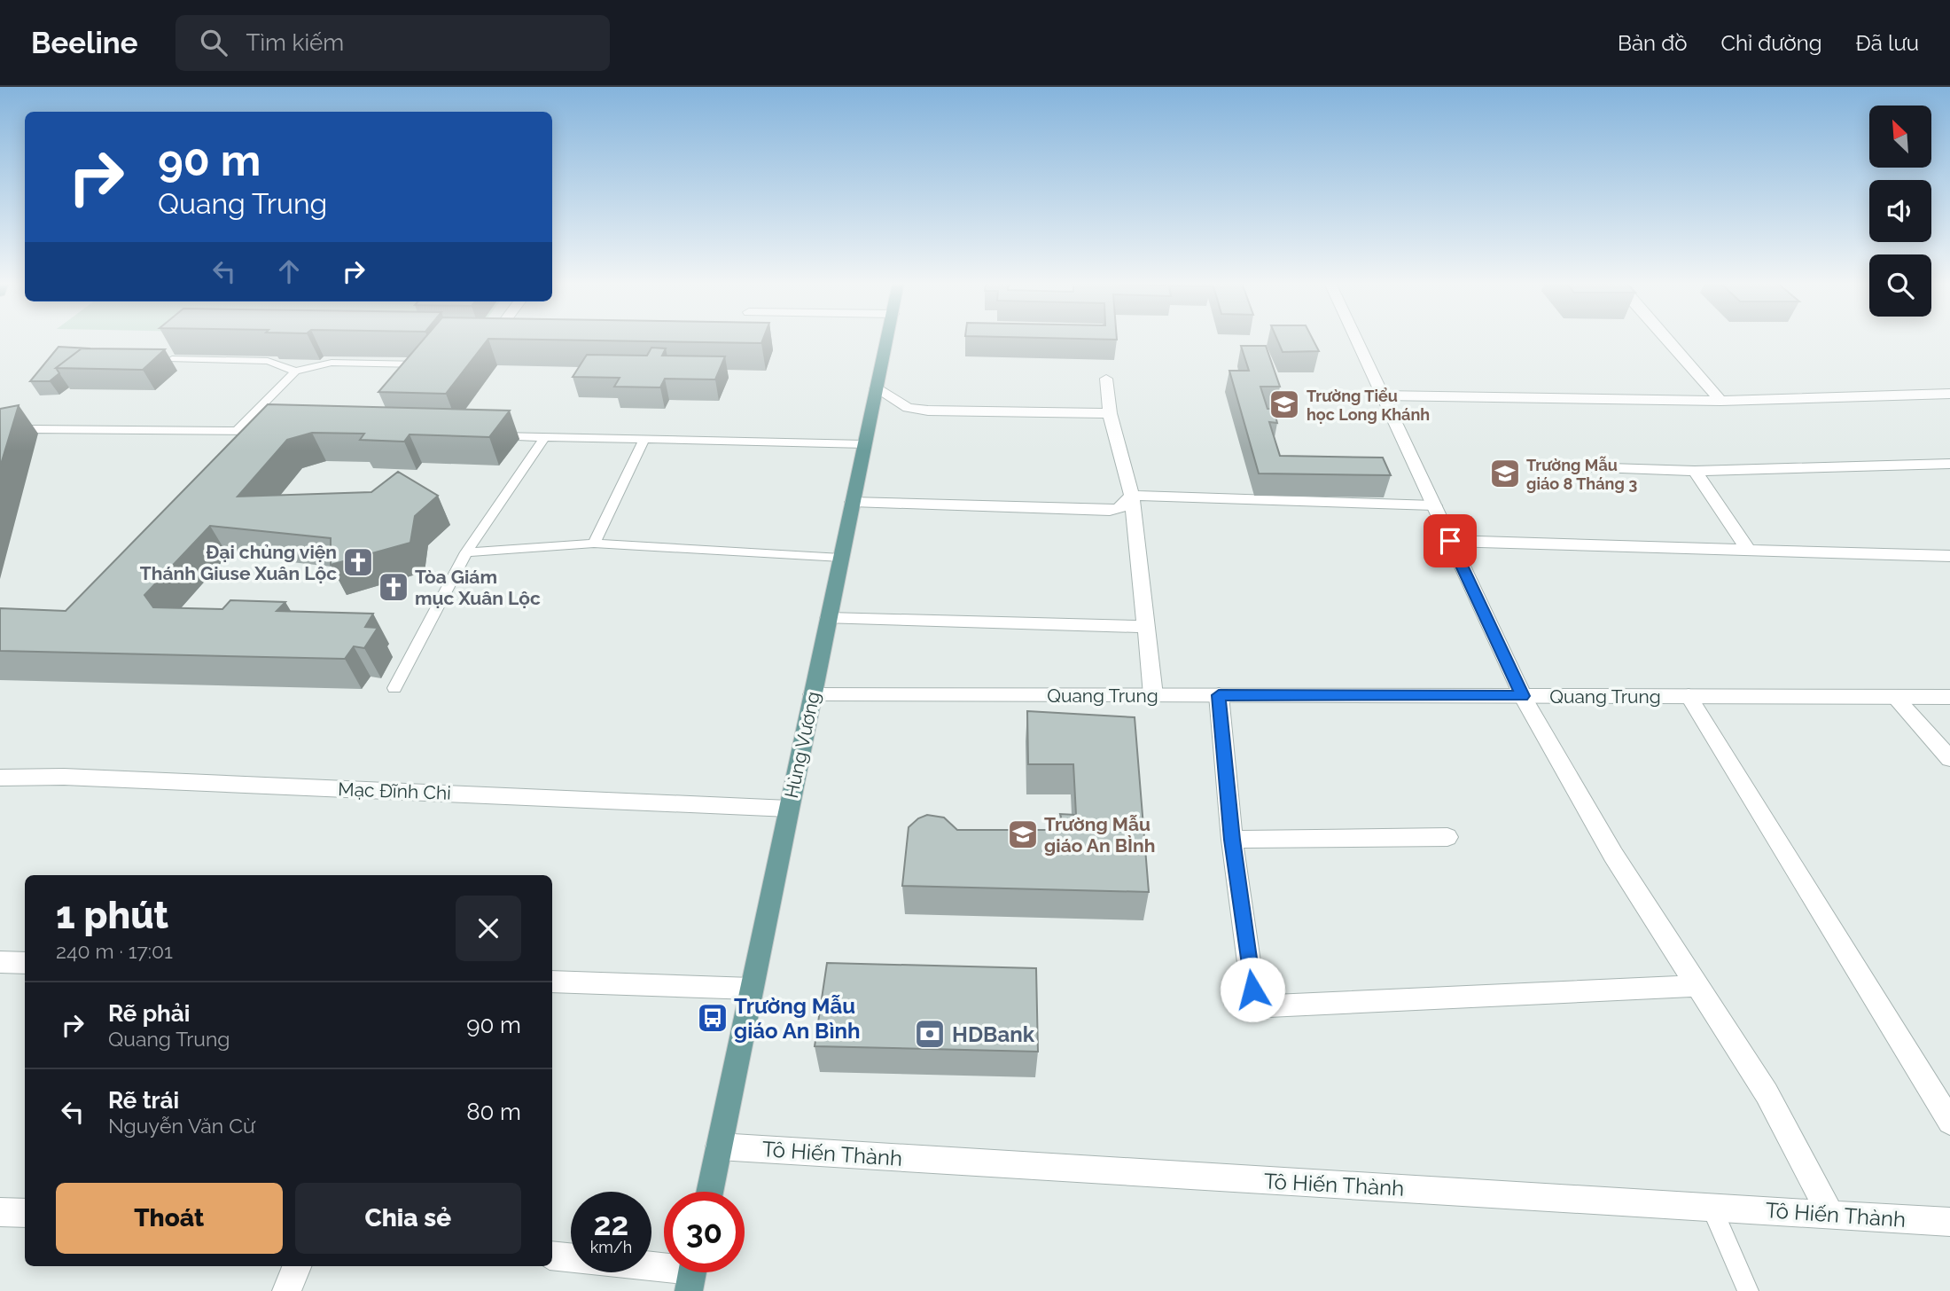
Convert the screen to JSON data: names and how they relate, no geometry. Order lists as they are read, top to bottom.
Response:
{
  "streets": {
    "main road": ["Hùng Vương"],
    "street": ["Quang Trung", "Mạc Đĩnh Chi", "Tô Hiến Thành"]
  },
  "crossings": [
    ["Quang Trung", "Hùng Vương"],
    ["Hùng Vương", "Mạc Đĩnh Chi"],
    ["Hùng Vương", "Tô Hiến Thành"]
  ],
  "places": {
    "school or university": ["Trường Tiểu học Long Khánh", "Trường Mẫu giáo 8 Tháng 3", "Trường Mẫu giáo An BÌnh"],
    "church": ["Đại chủng viện Thánh Giuse Xuân Lộc", "Tòa Giám mục Xuân Lộc"],
    "bus stop": ["Trường Mẫu giáo An Bình"],
    "bank": ["HDBank"]
  },
  "north": "top left",
  "page": {
    "header": "Beeline",
    "search": "Tìm kiếm",
    "nav": ["Bản đồ", "Chỉ đường", "Đã lưu"],
    "turn": ["90 m", "Quang Trung"],
    "heading": ["1 phút", "240 m · 17:01"],
    "list": [
      {
        "name": "Rẽ phải",
        "note": "Quang Trung",
        "value": "90 m"
      },
      {
        "name": "Rẽ trái",
        "note": "Nguyễn Văn Cừ",
        "value": "80 m"
      }
    ],
    "buttons": ["Thoát", "Chia sẻ"],
    "speed": "22 km/h",
    "limit": "30"
  }
}
